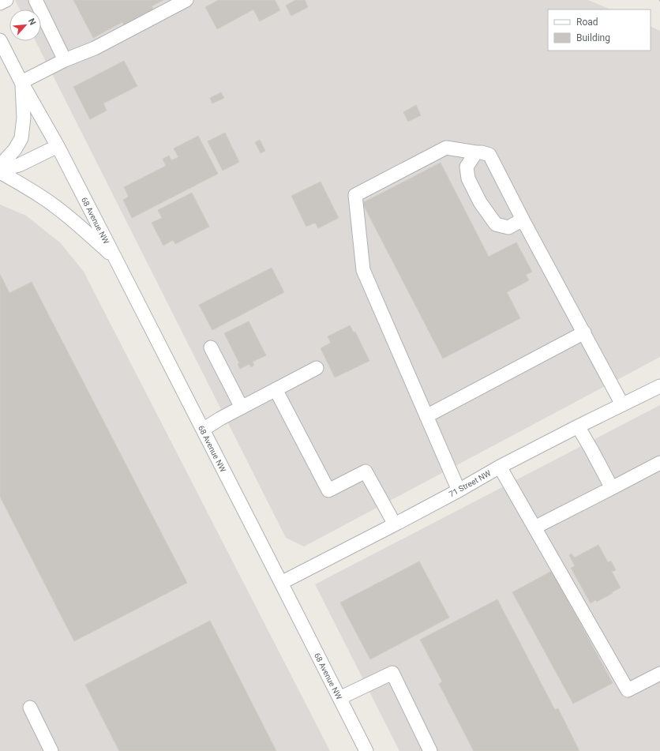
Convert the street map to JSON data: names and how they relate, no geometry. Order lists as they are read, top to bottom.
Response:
{
  "streets": {
    "street": ["68 Avenue NW", "71 Street NW"]
  },
  "crossings": [
    ["68 Avenue NW", "71 Street NW"]
  ],
  "legend": ["Road", "Building"],
  "north": "top right"
}
